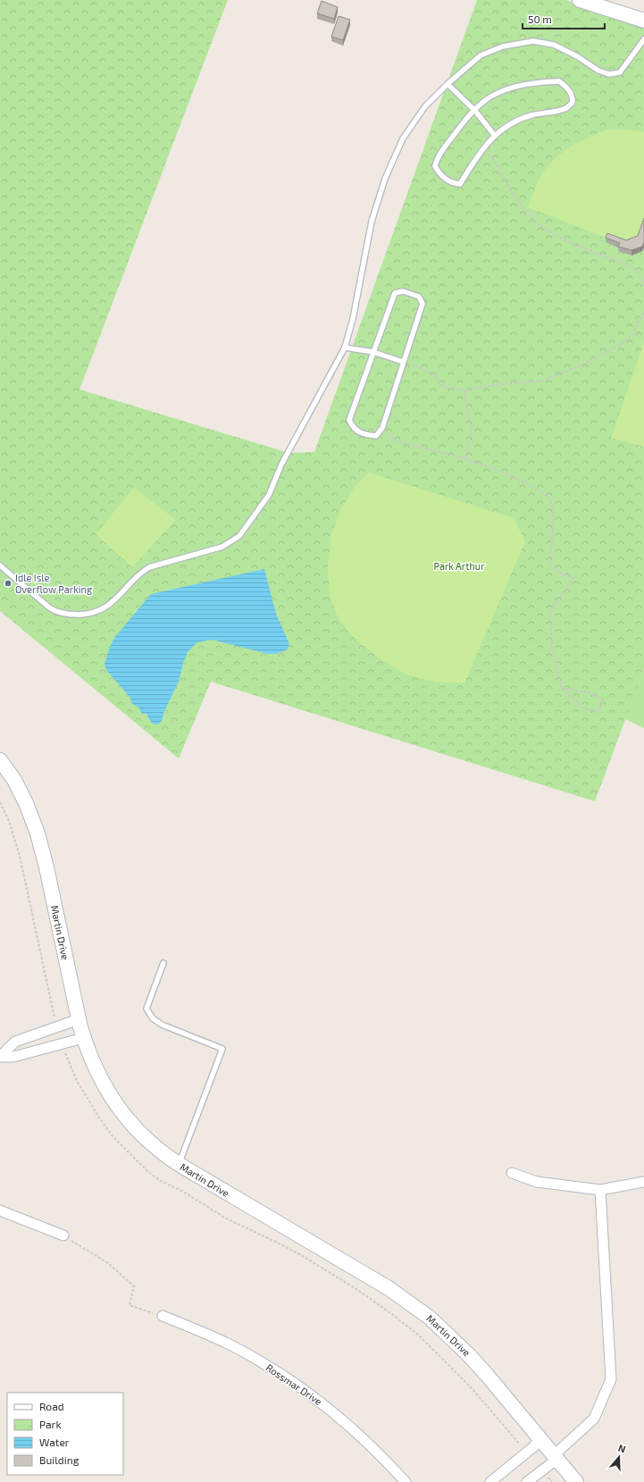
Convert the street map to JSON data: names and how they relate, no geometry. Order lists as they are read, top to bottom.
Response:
{
  "streets": {
    "street": ["Martin Drive", "Rossmar Drive"]
  },
  "parks": ["Park Arthur"],
  "places": ["Idle Isle Overflow Parking"],
  "legend": [
    "Road",
    "Park",
    "Water",
    "Building"
  ],
  "scale_bar": "50 m",
  "north": "top"
}
